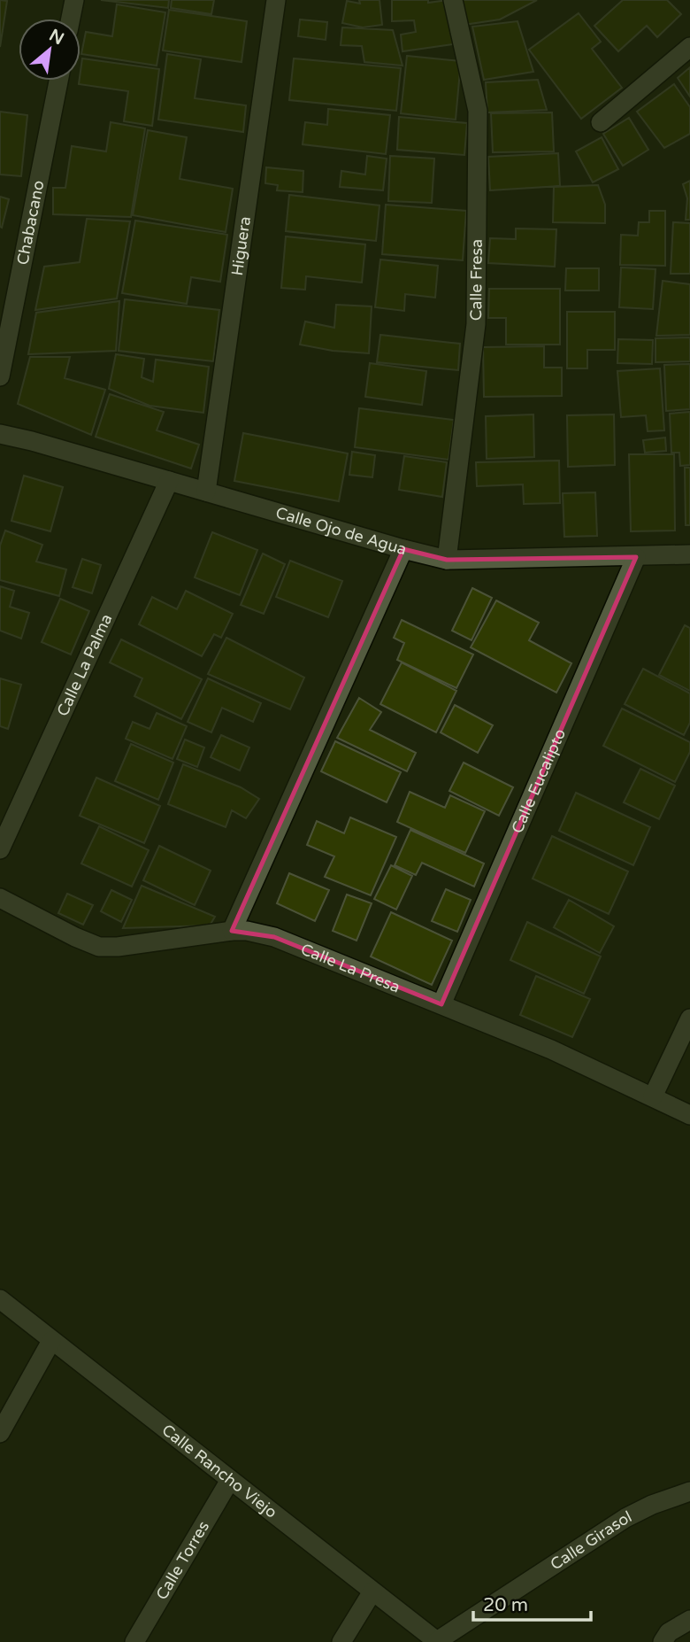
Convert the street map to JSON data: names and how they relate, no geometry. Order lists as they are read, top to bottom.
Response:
{
  "streets": {
    "street": [
      "Chabacano",
      "Higuera",
      "Calle Fresa",
      "Calle Ojo de Agua",
      "Calle La Palma",
      "Calle Eucalipto",
      "Calle La Presa",
      "Calle Rancho Viejo",
      "Calle Girasol",
      "Calle Torres"
    ]
  },
  "crossings": [
    ["Higuera", "Calle Ojo de Agua"],
    ["Calle Fresa", "Calle Ojo de Agua"],
    ["Calle Ojo de Agua", "Calle La Palma"],
    ["Calle Ojo de Agua", "Calle Eucalipto"],
    ["Calle Eucalipto", "Calle La Presa"],
    ["Calle Rancho Viejo", "Calle Girasol"],
    ["Calle Rancho Viejo", "Calle Torres"]
  ],
  "scale_bar": "20 m",
  "north": "top right"
}
